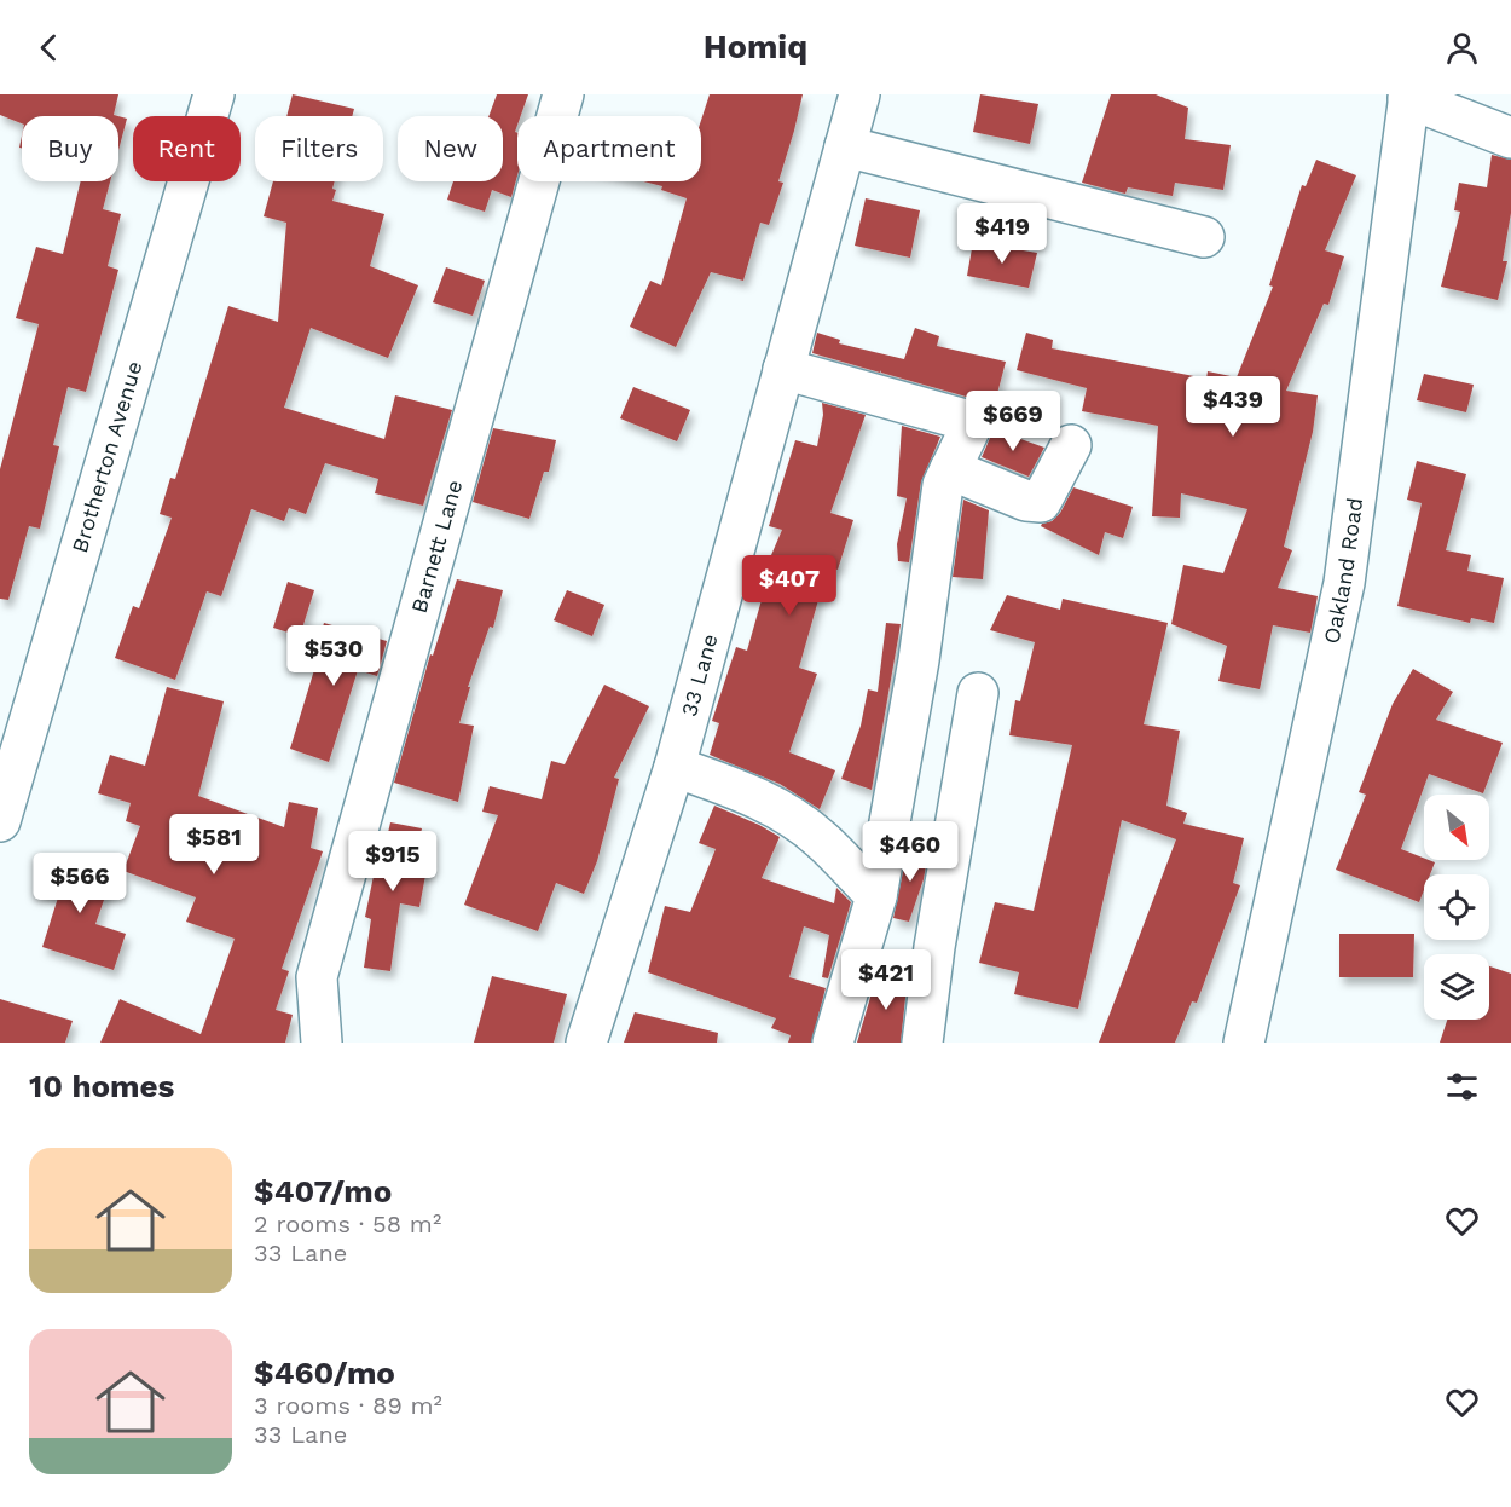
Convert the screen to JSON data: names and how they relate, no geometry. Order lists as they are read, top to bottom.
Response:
{
  "streets": {
    "street": [
      "Brotherton Avenue",
      "Barnett Lane",
      "Oakland Road",
      "33 Lane"
    ]
  },
  "north": "bottom right",
  "page": {
    "header": "Homiq",
    "chip": [
      "Buy",
      "Rent",
      "Filters",
      "New",
      "Apartment"
    ],
    "price": [
      "$419",
      "$439",
      "$669",
      "$407",
      "$530",
      "$581",
      "$460",
      "$915",
      "$566",
      "$421"
    ],
    "heading": "10 homes",
    "list": [
      {
        "name": "$407/mo",
        "note": "2 rooms · 58 m² · 33 Lane"
      },
      {
        "name": "$460/mo",
        "note": "3 rooms · 89 m² · 33 Lane"
      }
    ]
  }
}
